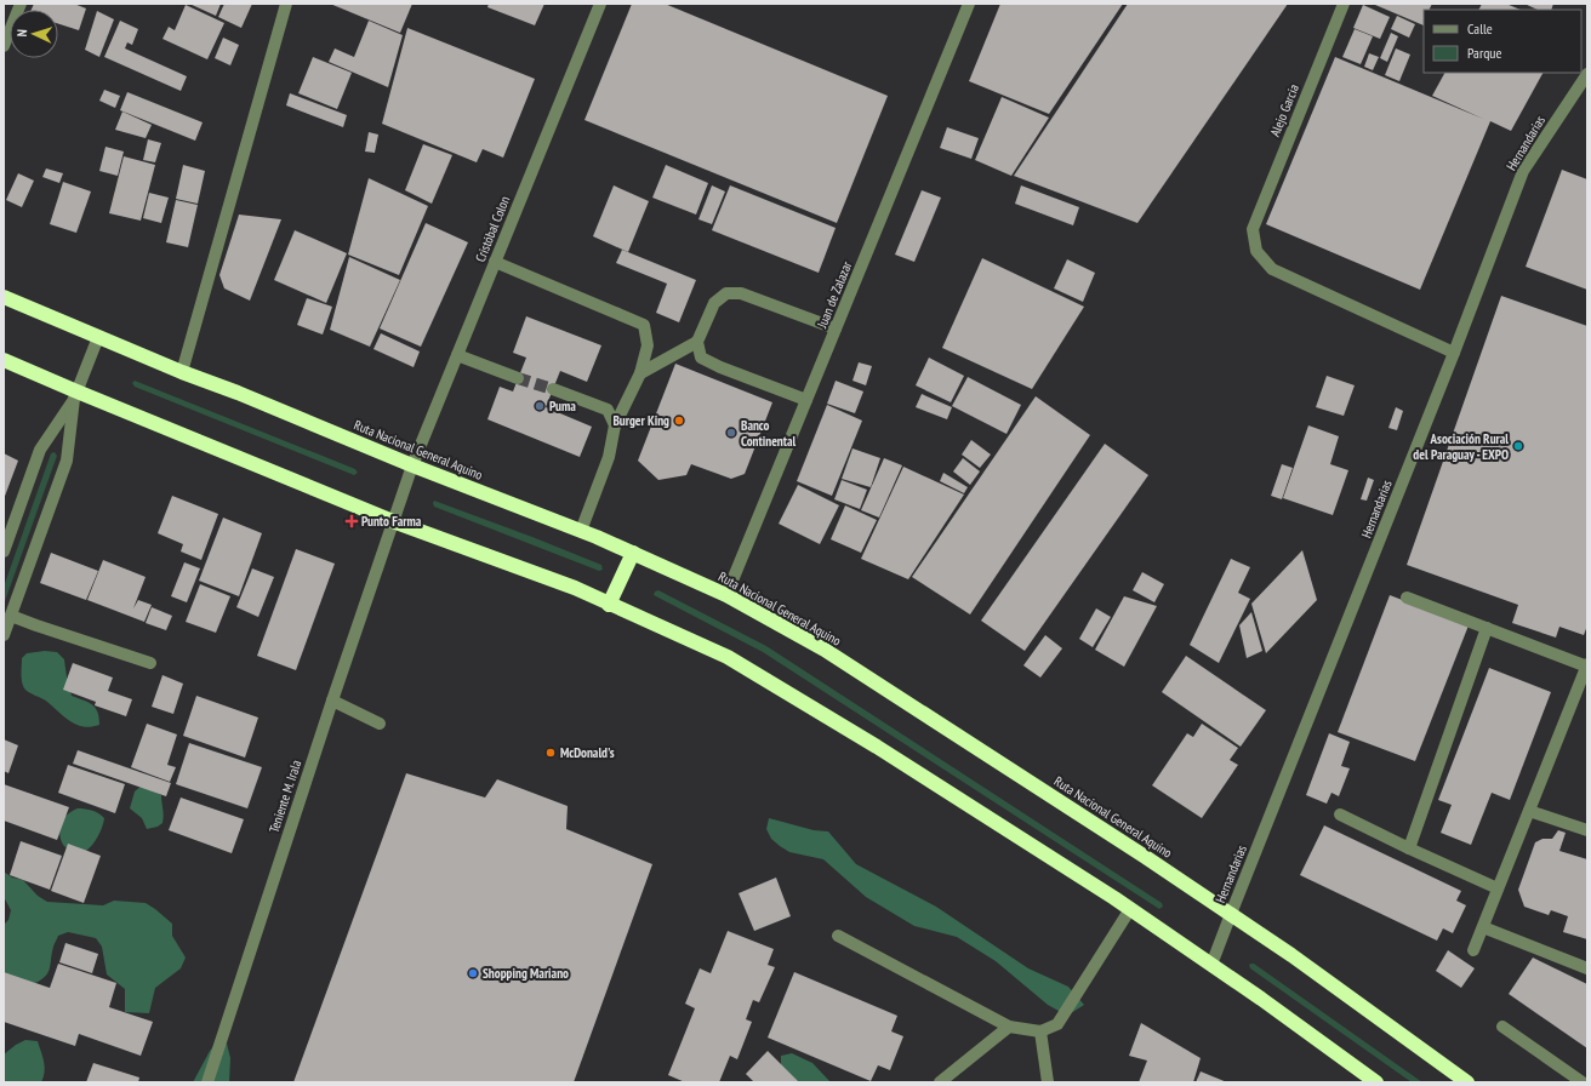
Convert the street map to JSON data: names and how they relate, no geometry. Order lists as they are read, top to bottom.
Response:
{
  "streets": {
    "highway": ["Ruta Nacional General Aquino"],
    "street": [
      "Alejo Garcia",
      "Hernandarias",
      "Cristóbal Colon",
      "Juan de Zalazar",
      "Teniente M. Irala"
    ]
  },
  "crossings": [
    ["Alejo Garcia", "Hernandarias"],
    ["Hernandarias", "Ruta Nacional General Aquino"],
    ["Cristóbal Colon", "Ruta Nacional General Aquino"],
    ["Cristóbal Colon", "Teniente M. Irala"],
    ["Juan de Zalazar", "Ruta Nacional General Aquino"]
  ],
  "places": {
    "other": [
      "Puma",
      "Burger King",
      "Banco Continental",
      "Asociación Rural del Paraguay - EXPO",
      "McDonald's",
      "Shopping Mariano"
    ],
    "health": ["Punto Farma"]
  },
  "legend": ["Calle", "Parque"],
  "north": "left"
}
